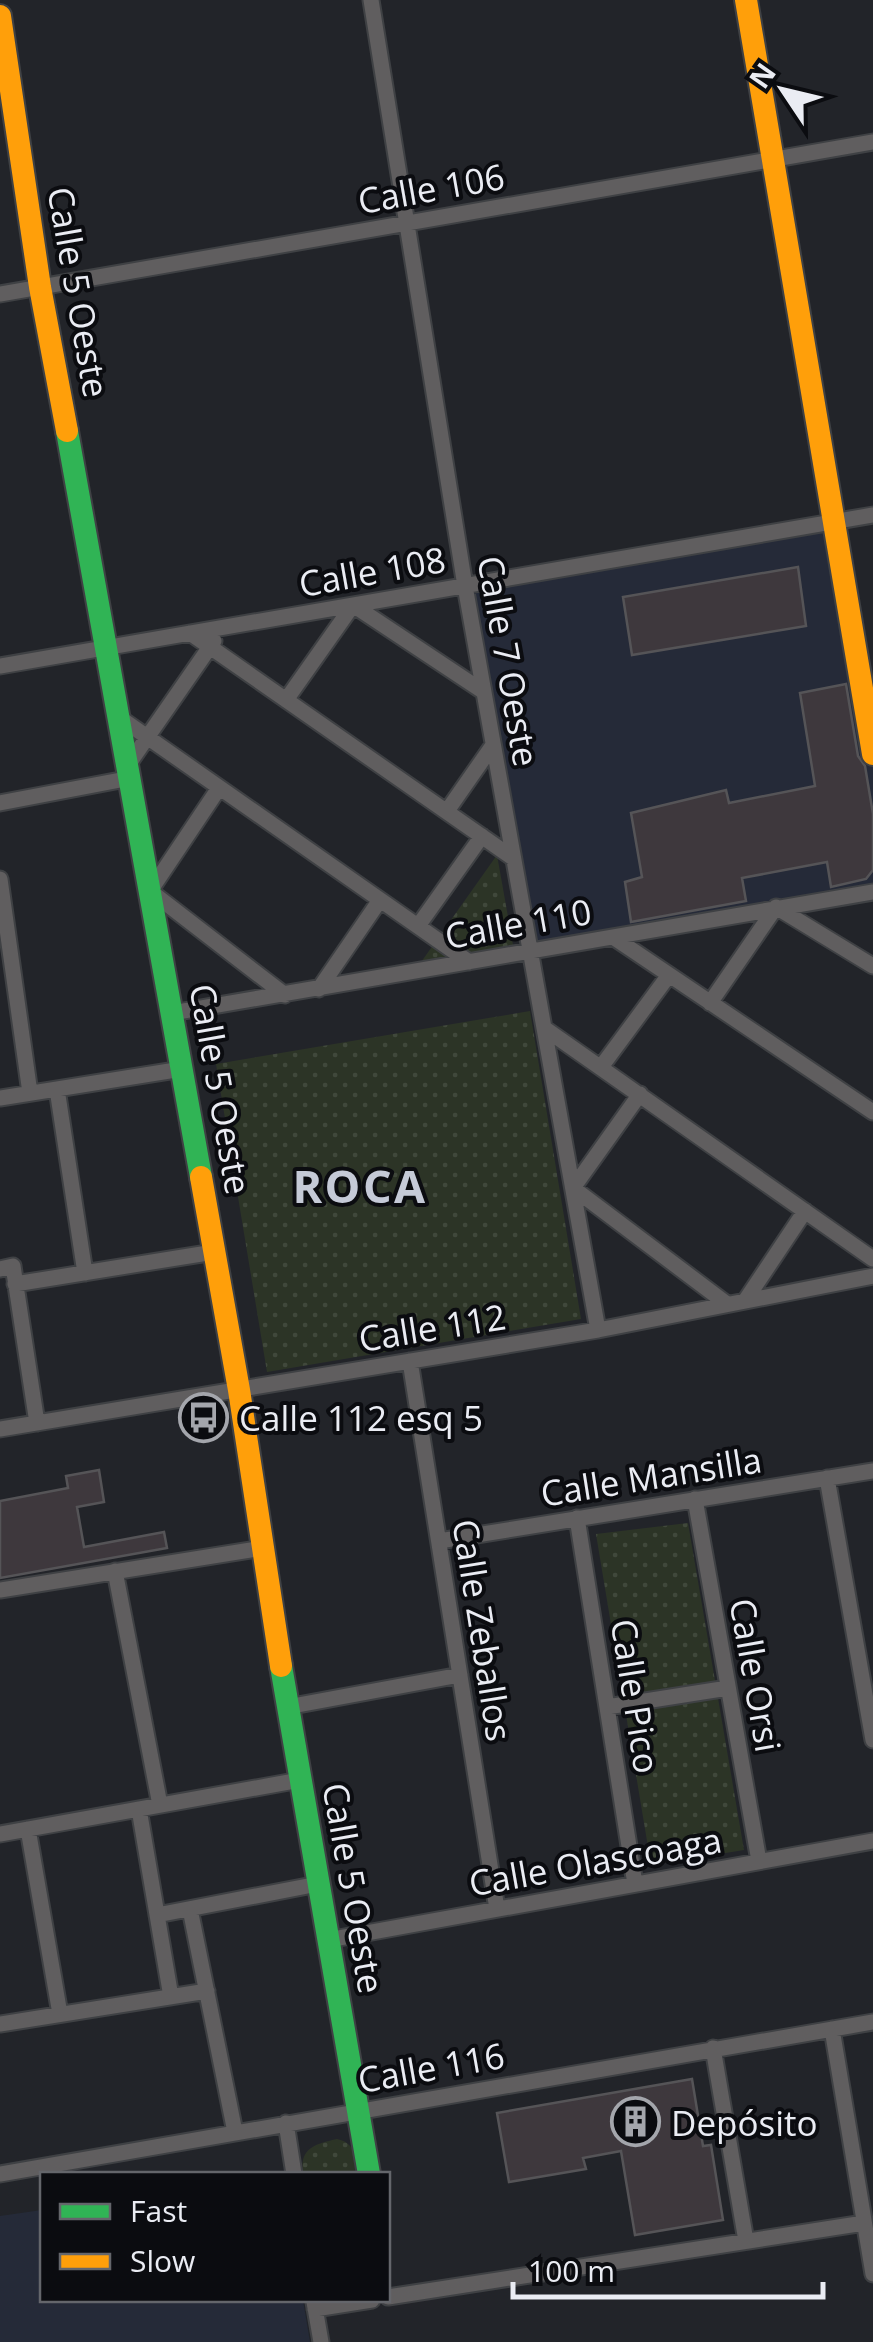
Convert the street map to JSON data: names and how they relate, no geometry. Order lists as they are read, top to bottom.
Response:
{
  "streets": {
    "street": [
      "Calle 106",
      "Calle 5 Oeste",
      "Calle 108",
      "Calle 7 Oeste",
      "Calle 110",
      "Calle 112",
      "Calle Mansilla",
      "Calle Zeballos",
      "Calle Orsi",
      "Calle Pico",
      "Calle Olascoaga",
      "Calle 116"
    ]
  },
  "crossings": [
    ["Calle 106", "Calle 5 Oeste"],
    ["Calle 106", "Calle 7 Oeste"],
    ["Calle 5 Oeste", "Calle 108"],
    ["Calle 5 Oeste", "Calle 110"],
    ["Calle 5 Oeste", "Calle 112"],
    ["Calle 5 Oeste", "Calle Olascoaga"],
    ["Calle 5 Oeste", "Calle 116"],
    ["Calle 108", "Calle 7 Oeste"],
    ["Calle 7 Oeste", "Calle 110"],
    ["Calle 7 Oeste", "Calle 112"],
    ["Calle 112", "Calle Zeballos"],
    ["Calle Mansilla", "Calle Zeballos"],
    ["Calle Mansilla", "Calle Orsi"],
    ["Calle Mansilla", "Calle Pico"],
    ["Calle Zeballos", "Calle Olascoaga"],
    ["Calle Orsi", "Calle Olascoaga"],
    ["Calle Pico", "Calle Olascoaga"]
  ],
  "districts": ["ROCA"],
  "places": {
    "bus stop": ["Calle 112 esq 5"],
    "building": ["Depósito"]
  },
  "legend": ["Fast", "Slow"],
  "scale_bar": "100 m",
  "north": "top left"
}
